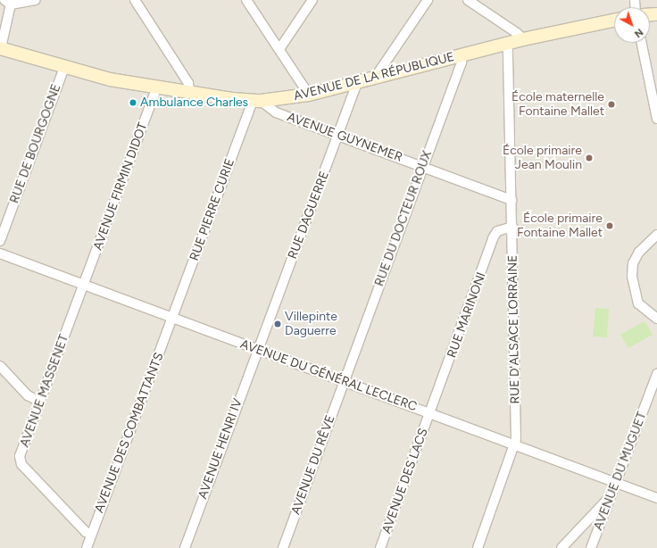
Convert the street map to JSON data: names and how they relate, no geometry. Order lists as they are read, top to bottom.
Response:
{
  "streets": {
    "street": [
      "AVENUE DE LA RÉPUBLIQUE",
      "AVENUE GUYNEMER",
      "RUE DE BOURGOGNE",
      "AVENUE FIRMIN DIDOT",
      "RUE PIERRE CURIE",
      "RUE DAGUERRE",
      "RUE DU DOCTEUR ROUX",
      "RUE MARINONI",
      "RUE D'ALSACE LORRAINE",
      "AVENUE DU GÉNÉRAL LECLERC",
      "AVENUE MASSENET",
      "AVENUE DES COMBATTANTS",
      "AVENUE HENRI IV",
      "AVENUE DU RÊVE",
      "AVENUE DU MUGUET",
      "AVENUE DES LACS"
    ]
  },
  "crossings": [
    ["AVENUE DE LA RÉPUBLIQUE", "AVENUE GUYNEMER"],
    ["AVENUE DE LA RÉPUBLIQUE", "RUE DE BOURGOGNE"],
    ["AVENUE DE LA RÉPUBLIQUE", "AVENUE FIRMIN DIDOT"],
    ["AVENUE DE LA RÉPUBLIQUE", "RUE PIERRE CURIE"],
    ["AVENUE DE LA RÉPUBLIQUE", "RUE DAGUERRE"],
    ["AVENUE DE LA RÉPUBLIQUE", "RUE DU DOCTEUR ROUX"],
    ["AVENUE DE LA RÉPUBLIQUE", "RUE D'ALSACE LORRAINE"],
    ["AVENUE GUYNEMER", "RUE PIERRE CURIE"],
    ["AVENUE GUYNEMER", "RUE DAGUERRE"],
    ["AVENUE GUYNEMER", "RUE DU DOCTEUR ROUX"],
    ["AVENUE GUYNEMER", "RUE D'ALSACE LORRAINE"],
    ["AVENUE FIRMIN DIDOT", "AVENUE DU GÉNÉRAL LECLERC"],
    ["AVENUE FIRMIN DIDOT", "AVENUE MASSENET"],
    ["RUE PIERRE CURIE", "AVENUE DU GÉNÉRAL LECLERC"],
    ["RUE PIERRE CURIE", "AVENUE DES COMBATTANTS"],
    ["RUE DAGUERRE", "AVENUE DU GÉNÉRAL LECLERC"],
    ["RUE DAGUERRE", "AVENUE HENRI IV"],
    ["RUE DU DOCTEUR ROUX", "AVENUE DU GÉNÉRAL LECLERC"],
    ["RUE DU DOCTEUR ROUX", "AVENUE DU RÊVE"],
    ["RUE MARINONI", "RUE D'ALSACE LORRAINE"],
    ["RUE MARINONI", "AVENUE DU GÉNÉRAL LECLERC"],
    ["RUE MARINONI", "AVENUE DES LACS"],
    ["RUE D'ALSACE LORRAINE", "AVENUE DU GÉNÉRAL LECLERC"],
    ["AVENUE DU GÉNÉRAL LECLERC", "AVENUE MASSENET"],
    ["AVENUE DU GÉNÉRAL LECLERC", "AVENUE DES COMBATTANTS"],
    ["AVENUE DU GÉNÉRAL LECLERC", "AVENUE HENRI IV"],
    ["AVENUE DU GÉNÉRAL LECLERC", "AVENUE DU RÊVE"],
    ["AVENUE DU GÉNÉRAL LECLERC", "AVENUE DU MUGUET"],
    ["AVENUE DU GÉNÉRAL LECLERC", "AVENUE DES LACS"],
    ["AVENUE MASSENET", "AVENUE DES COMBATTANTS"]
  ],
  "places": [
    "Ambulance Charles",
    "École maternelle Fontaine Mallet",
    "École primaire Jean Moulin",
    "École primaire Fontaine Mallet",
    "Villepinte Daguerre"
  ],
  "north": "bottom right"
}
